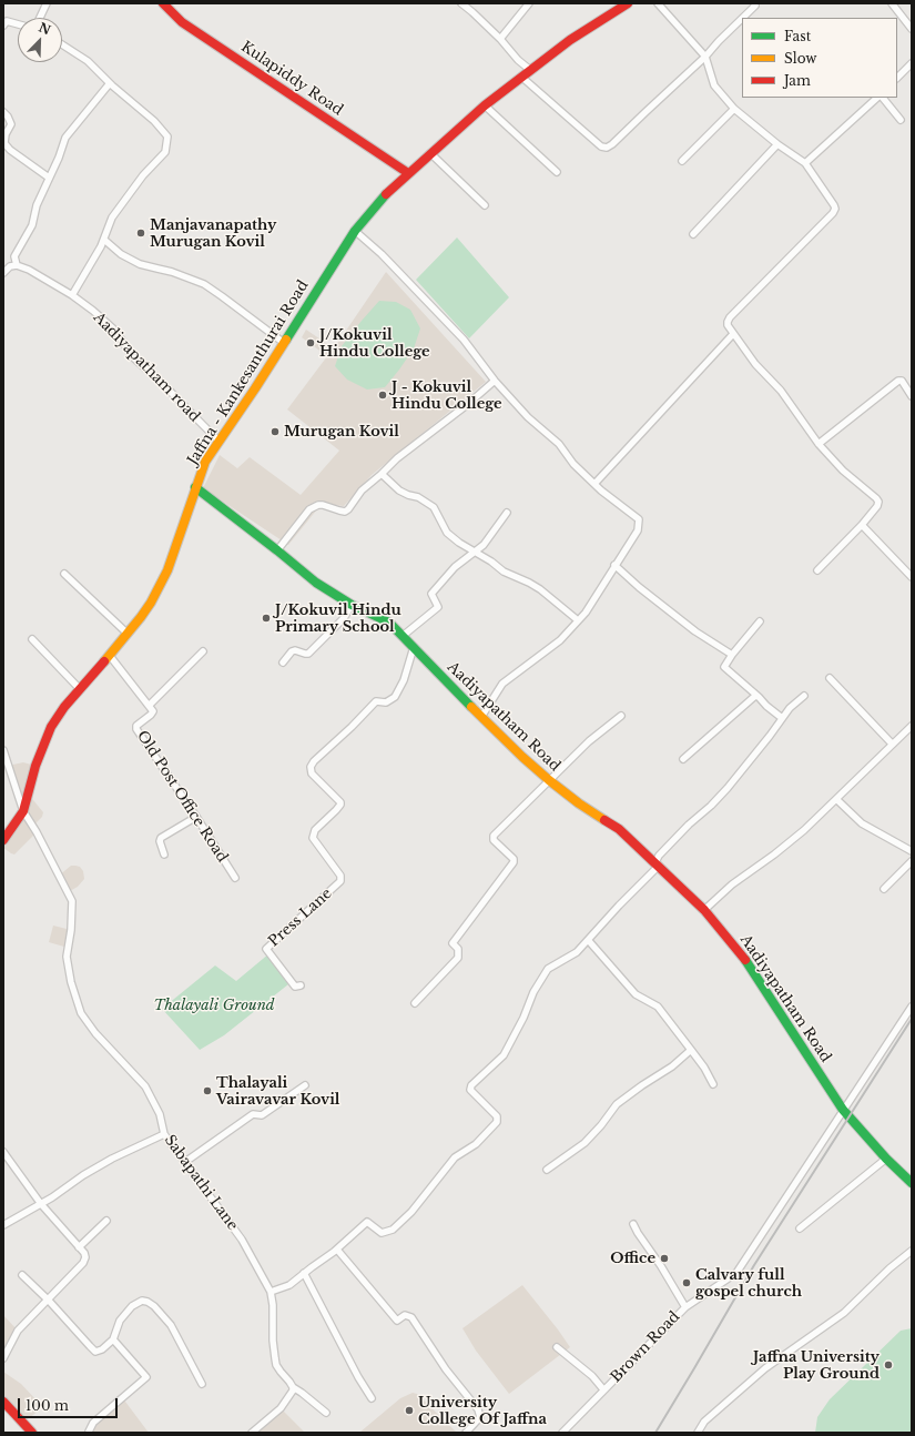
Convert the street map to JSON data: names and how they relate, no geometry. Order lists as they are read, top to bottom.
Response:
{
  "streets": {
    "main road": ["Kulapiddy Road", "Jaffna - Kankesanthurai Road", "Aadiyapatham Road"],
    "street": [
      "Aadiyapatham road",
      "Old Post Office Road",
      "Press Lane",
      "Sabapathi Lane",
      "Brown Road"
    ]
  },
  "crossings": [
    ["Kulapiddy Road", "Jaffna - Kankesanthurai Road"],
    ["Aadiyapatham road", "Jaffna - Kankesanthurai Road"],
    ["Jaffna - Kankesanthurai Road", "Aadiyapatham Road"],
    ["Jaffna - Kankesanthurai Road", "Sabapathi Lane"],
    ["Aadiyapatham Road", "Press Lane"],
    ["Aadiyapatham Road", "Brown Road"]
  ],
  "parks": ["Thalayali Ground"],
  "places": [
    "Manjavanapathy Murugan Kovil",
    "J/Kokuvil Hindu College",
    "J - Kokuvil Hindu College",
    "Murugan Kovil",
    "J/Kokuvil Hindu Primary School",
    "Thalayali Vairavavar Kovil",
    "Office",
    "Calvary full gospel church",
    "Jaffna University Play Ground",
    "University College Of Jaffna"
  ],
  "legend": ["Fast", "Slow", "Jam"],
  "scale_bar": "100 m",
  "north": "top right"
}
